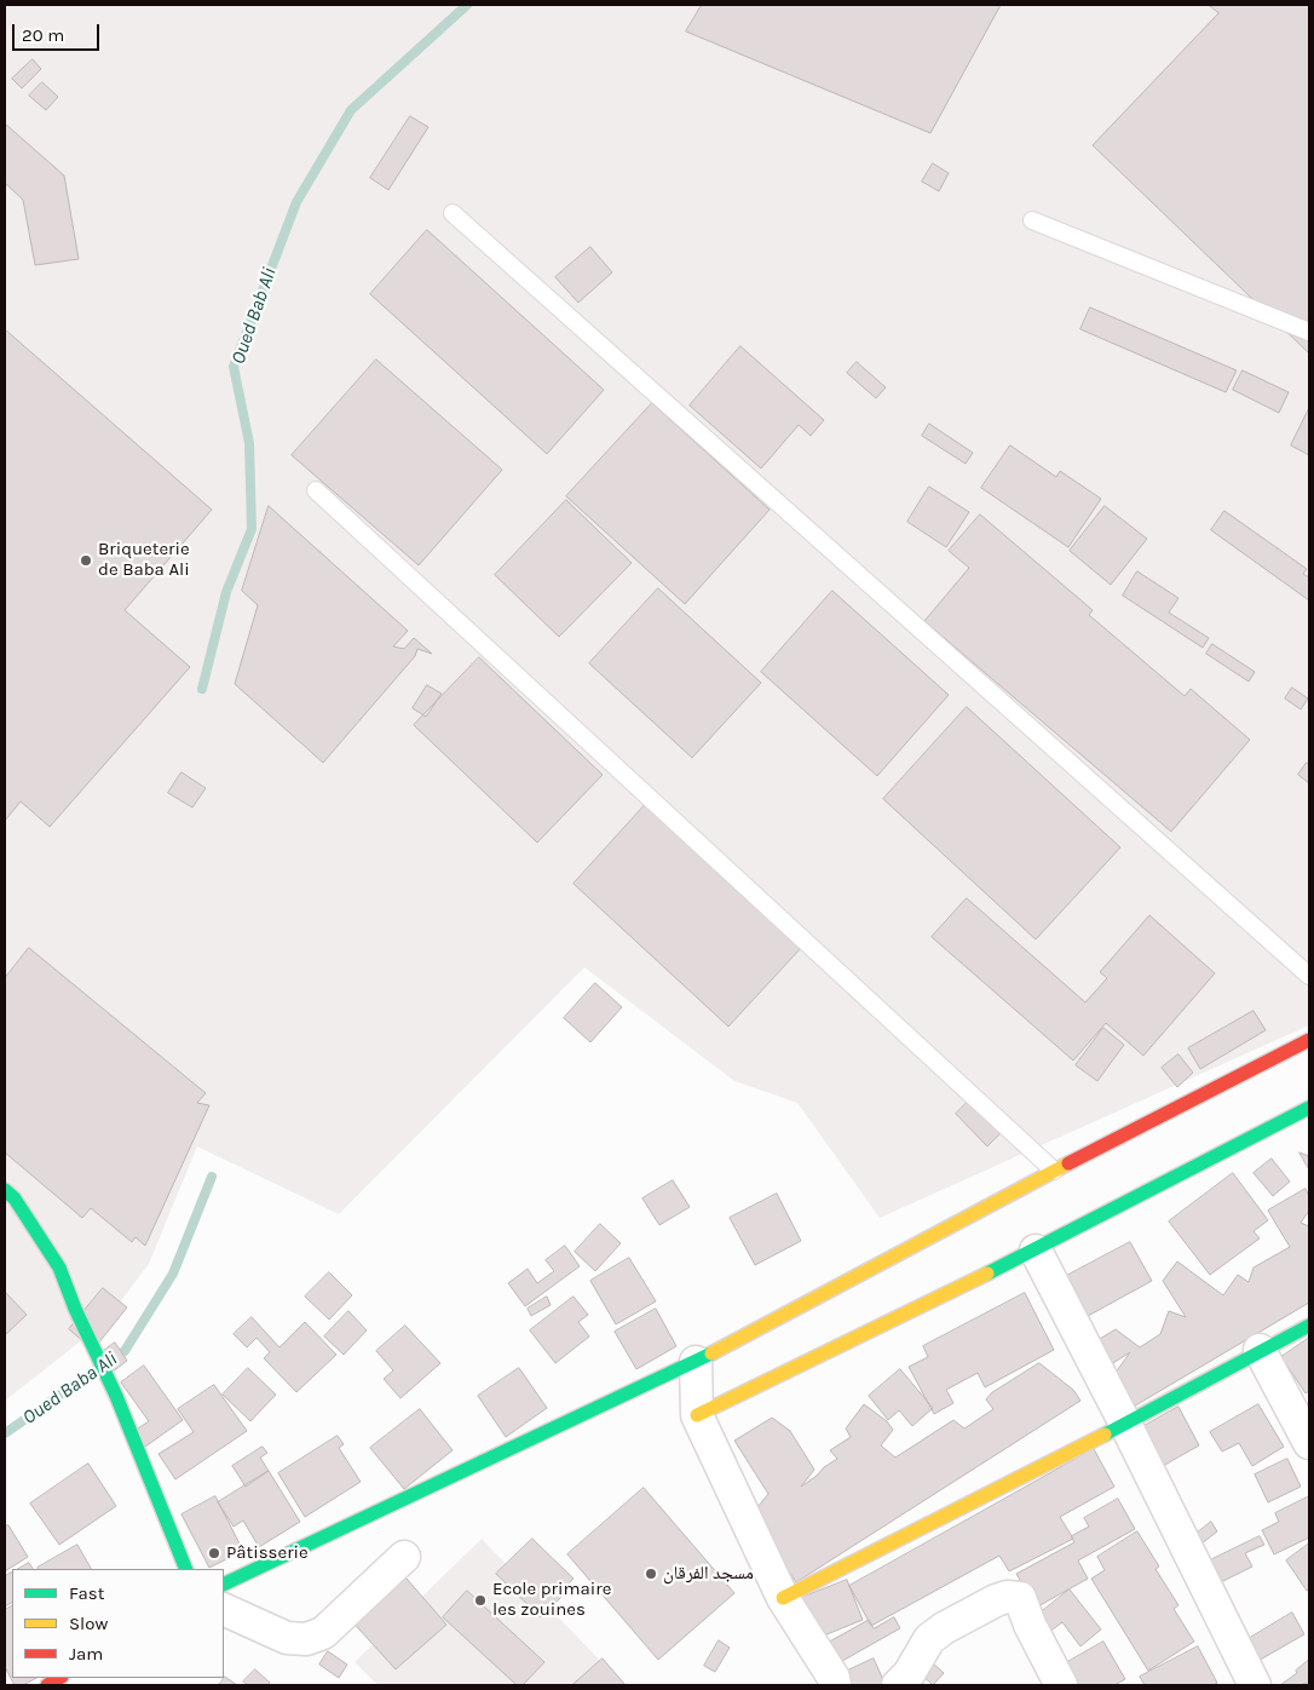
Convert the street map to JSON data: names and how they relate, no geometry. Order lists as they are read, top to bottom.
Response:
{
  "water": ["Oued Bab Ali", "Oued Baba Ali"],
  "places": [
    "Briqueterie de Baba Ali",
    "Pâtisserie",
    "مسجد الفرقان",
    "Ecole primaire les zouines"
  ],
  "legend": ["Fast", "Slow", "Jam"],
  "scale_bar": "20 m"
}
